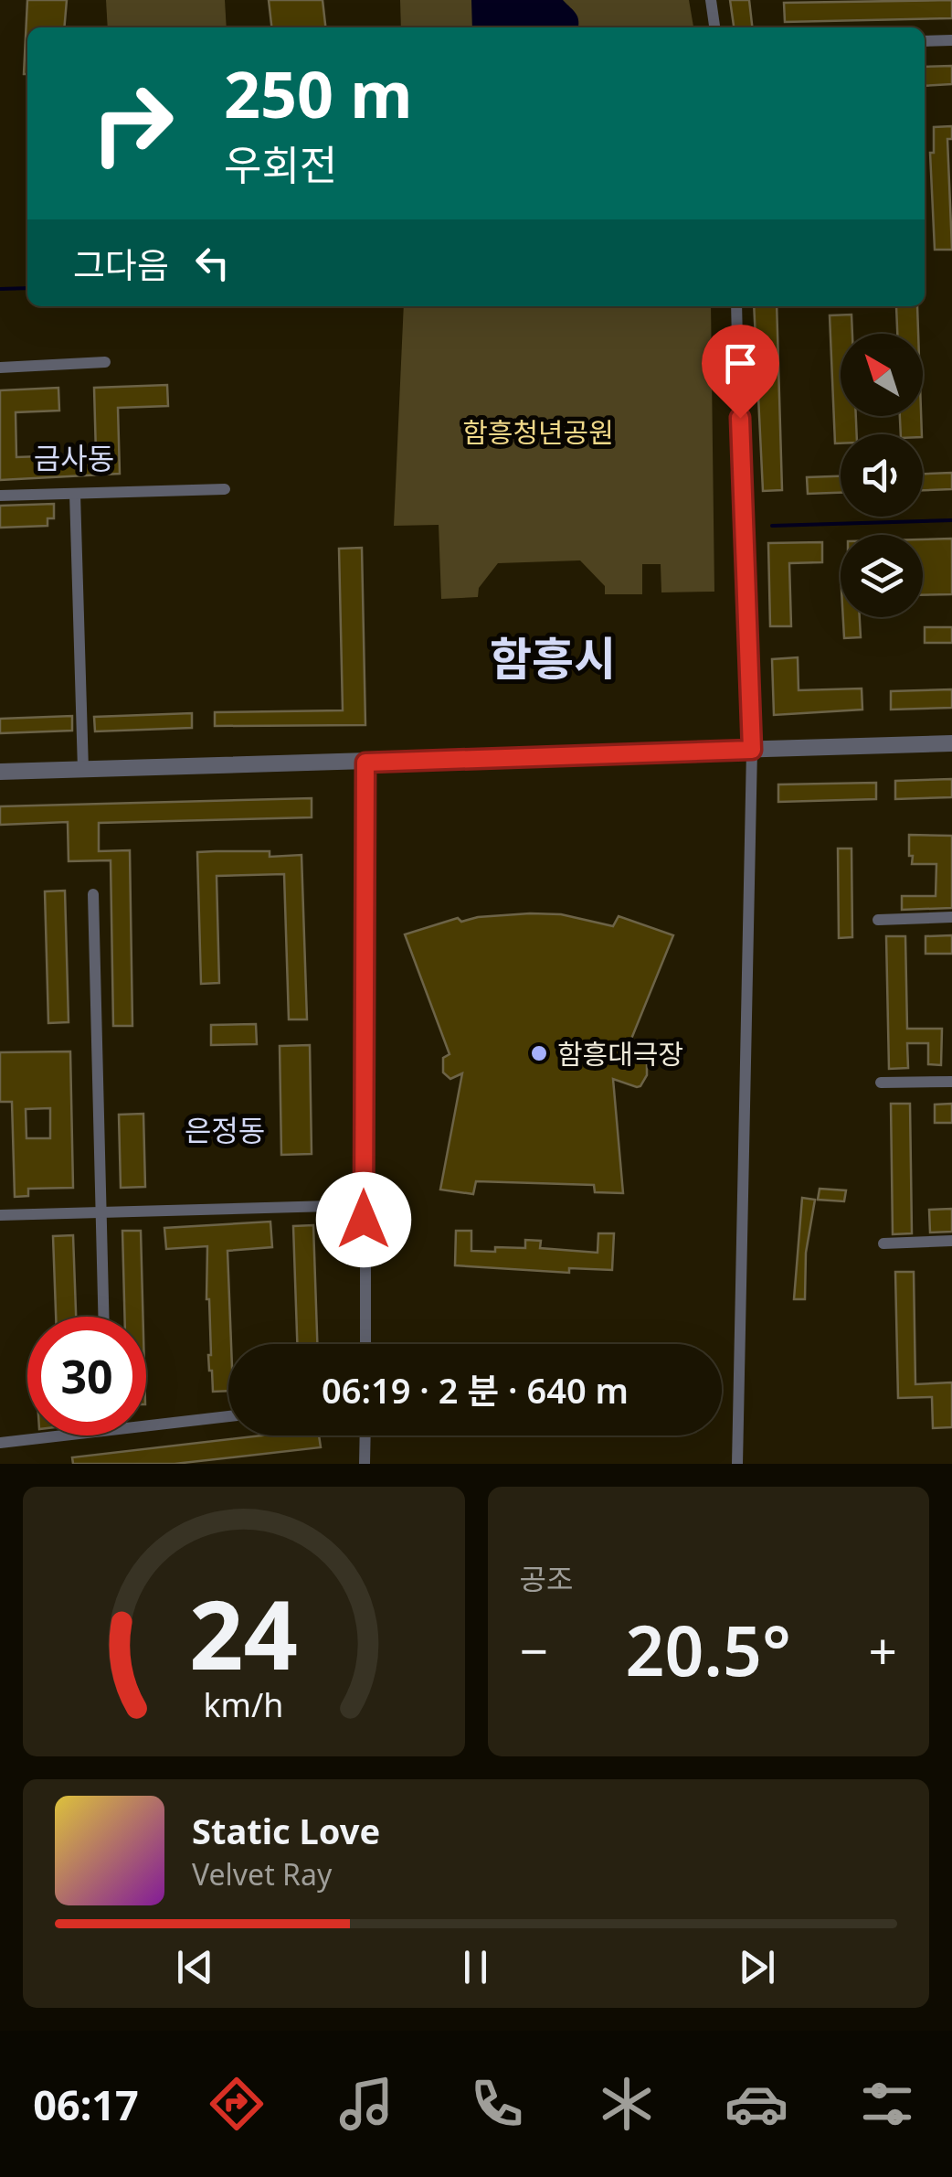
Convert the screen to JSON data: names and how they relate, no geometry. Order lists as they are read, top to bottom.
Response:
{
  "districts": ["금사동", "함흥시", "은정동"],
  "parks": ["함흥청년공원"],
  "places": ["함흥대극장"],
  "north": "top left",
  "page": {
    "turn": ["250 m", "우회전"],
    "then": "그다음",
    "limit": "30",
    "trip": "06:19 · 2 분 · 640 m",
    "tile": "공조",
    "heat": ["−", "20.5°", "+"],
    "song": ["Static Love", "Velvet Ray"],
    "tabs": "06:17",
    "gauge": ["24", "km/h"]
  }
}
